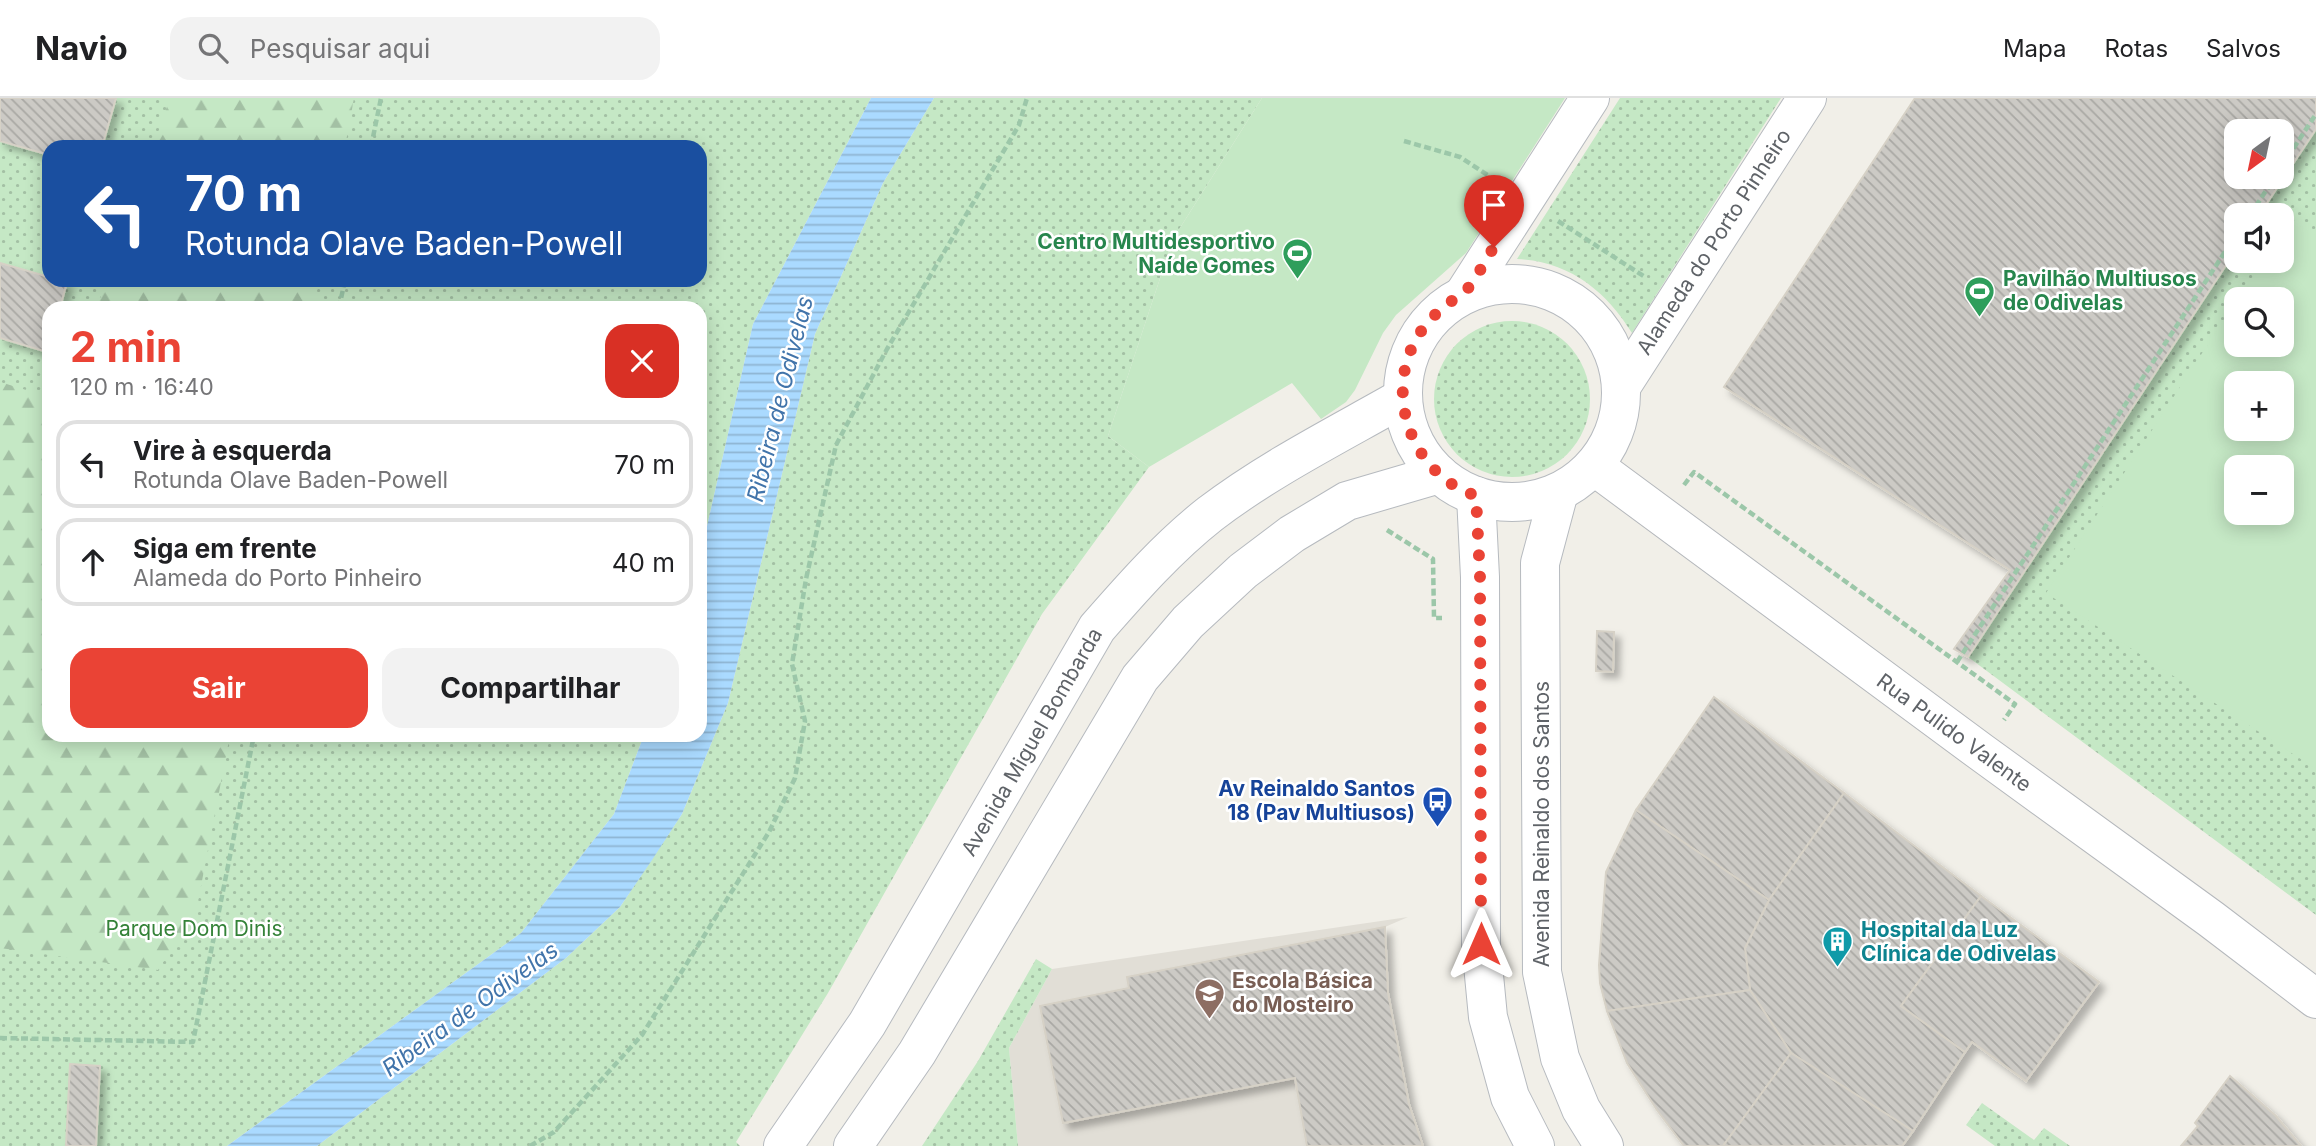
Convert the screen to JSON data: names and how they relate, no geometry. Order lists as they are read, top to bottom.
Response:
{
  "streets": {
    "main road": [
      "Alameda do Porto Pinheiro",
      "Rua Pulido Valente",
      "Avenida Miguel Bombarda",
      "Avenida Reinaldo dos Santos"
    ]
  },
  "crossings": [
    ["Alameda do Porto Pinheiro", "Rua Pulido Valente"],
    ["Alameda do Porto Pinheiro", "Avenida Miguel Bombarda"],
    ["Alameda do Porto Pinheiro", "Avenida Reinaldo dos Santos"],
    ["Rua Pulido Valente", "Avenida Miguel Bombarda"],
    ["Rua Pulido Valente", "Avenida Reinaldo dos Santos"],
    ["Avenida Miguel Bombarda", "Avenida Reinaldo dos Santos"]
  ],
  "water": ["Ribeira de Odivelas"],
  "parks": ["Parque Dom Dinis"],
  "places": {
    "sports": ["Centro Multidesportivo Naíde Gomes", "Pavilhão Multiusos de Odivelas"],
    "bus stop": ["Av Reinaldo Santos 18 (Pav Multiusos)"],
    "building": ["Hospital da Luz Clínica de Odivelas"],
    "school or university": ["Escola Básica do Mosteiro"]
  },
  "north": "bottom left",
  "page": {
    "header": "Navio",
    "search": "Pesquisar aqui",
    "nav": ["Mapa", "Rotas", "Salvos"],
    "map_buttons": ["+", "−"],
    "turn": ["70 m", "Rotunda Olave Baden-Powell"],
    "heading": ["2 min", "120 m · 16:40"],
    "list": [
      {
        "name": "Vire à esquerda",
        "note": "Rotunda Olave Baden-Powell",
        "value": "70 m"
      },
      {
        "name": "Siga em frente",
        "note": "Alameda do Porto Pinheiro",
        "value": "40 m"
      }
    ],
    "buttons": ["Sair", "Compartilhar"]
  }
}
